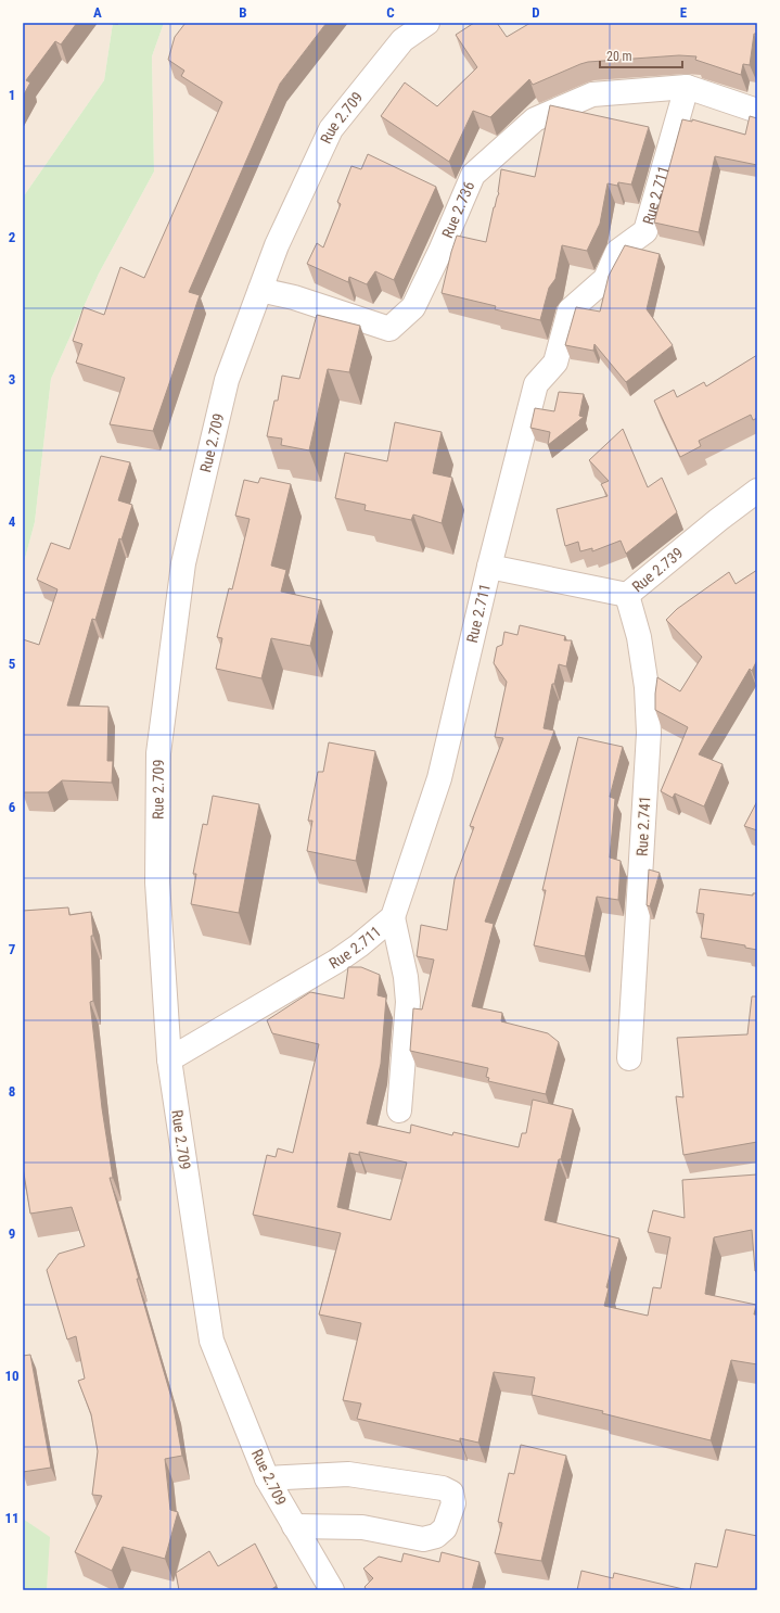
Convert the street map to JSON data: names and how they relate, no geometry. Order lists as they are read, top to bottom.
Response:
{
  "streets": {
    "street": [
      "Rue 2.709",
      "Rue 2.711",
      "Rue 2.736",
      "Rue 2.739",
      "Rue 2.741"
    ]
  },
  "crossings": [
    ["Rue 2.709", "Rue 2.711"],
    ["Rue 2.709", "Rue 2.736"],
    ["Rue 2.711", "Rue 2.736"],
    ["Rue 2.711", "Rue 2.739"],
    ["Rue 2.739", "Rue 2.741"]
  ],
  "scale_bar": "20 m",
  "grid": {
    "columns": [
      "A",
      "B",
      "C",
      "D",
      "E"
    ],
    "rows": [
      "1",
      "2",
      "3",
      "4",
      "5",
      "6",
      "7",
      "8",
      "9",
      "10",
      "11"
    ]
  }
}
